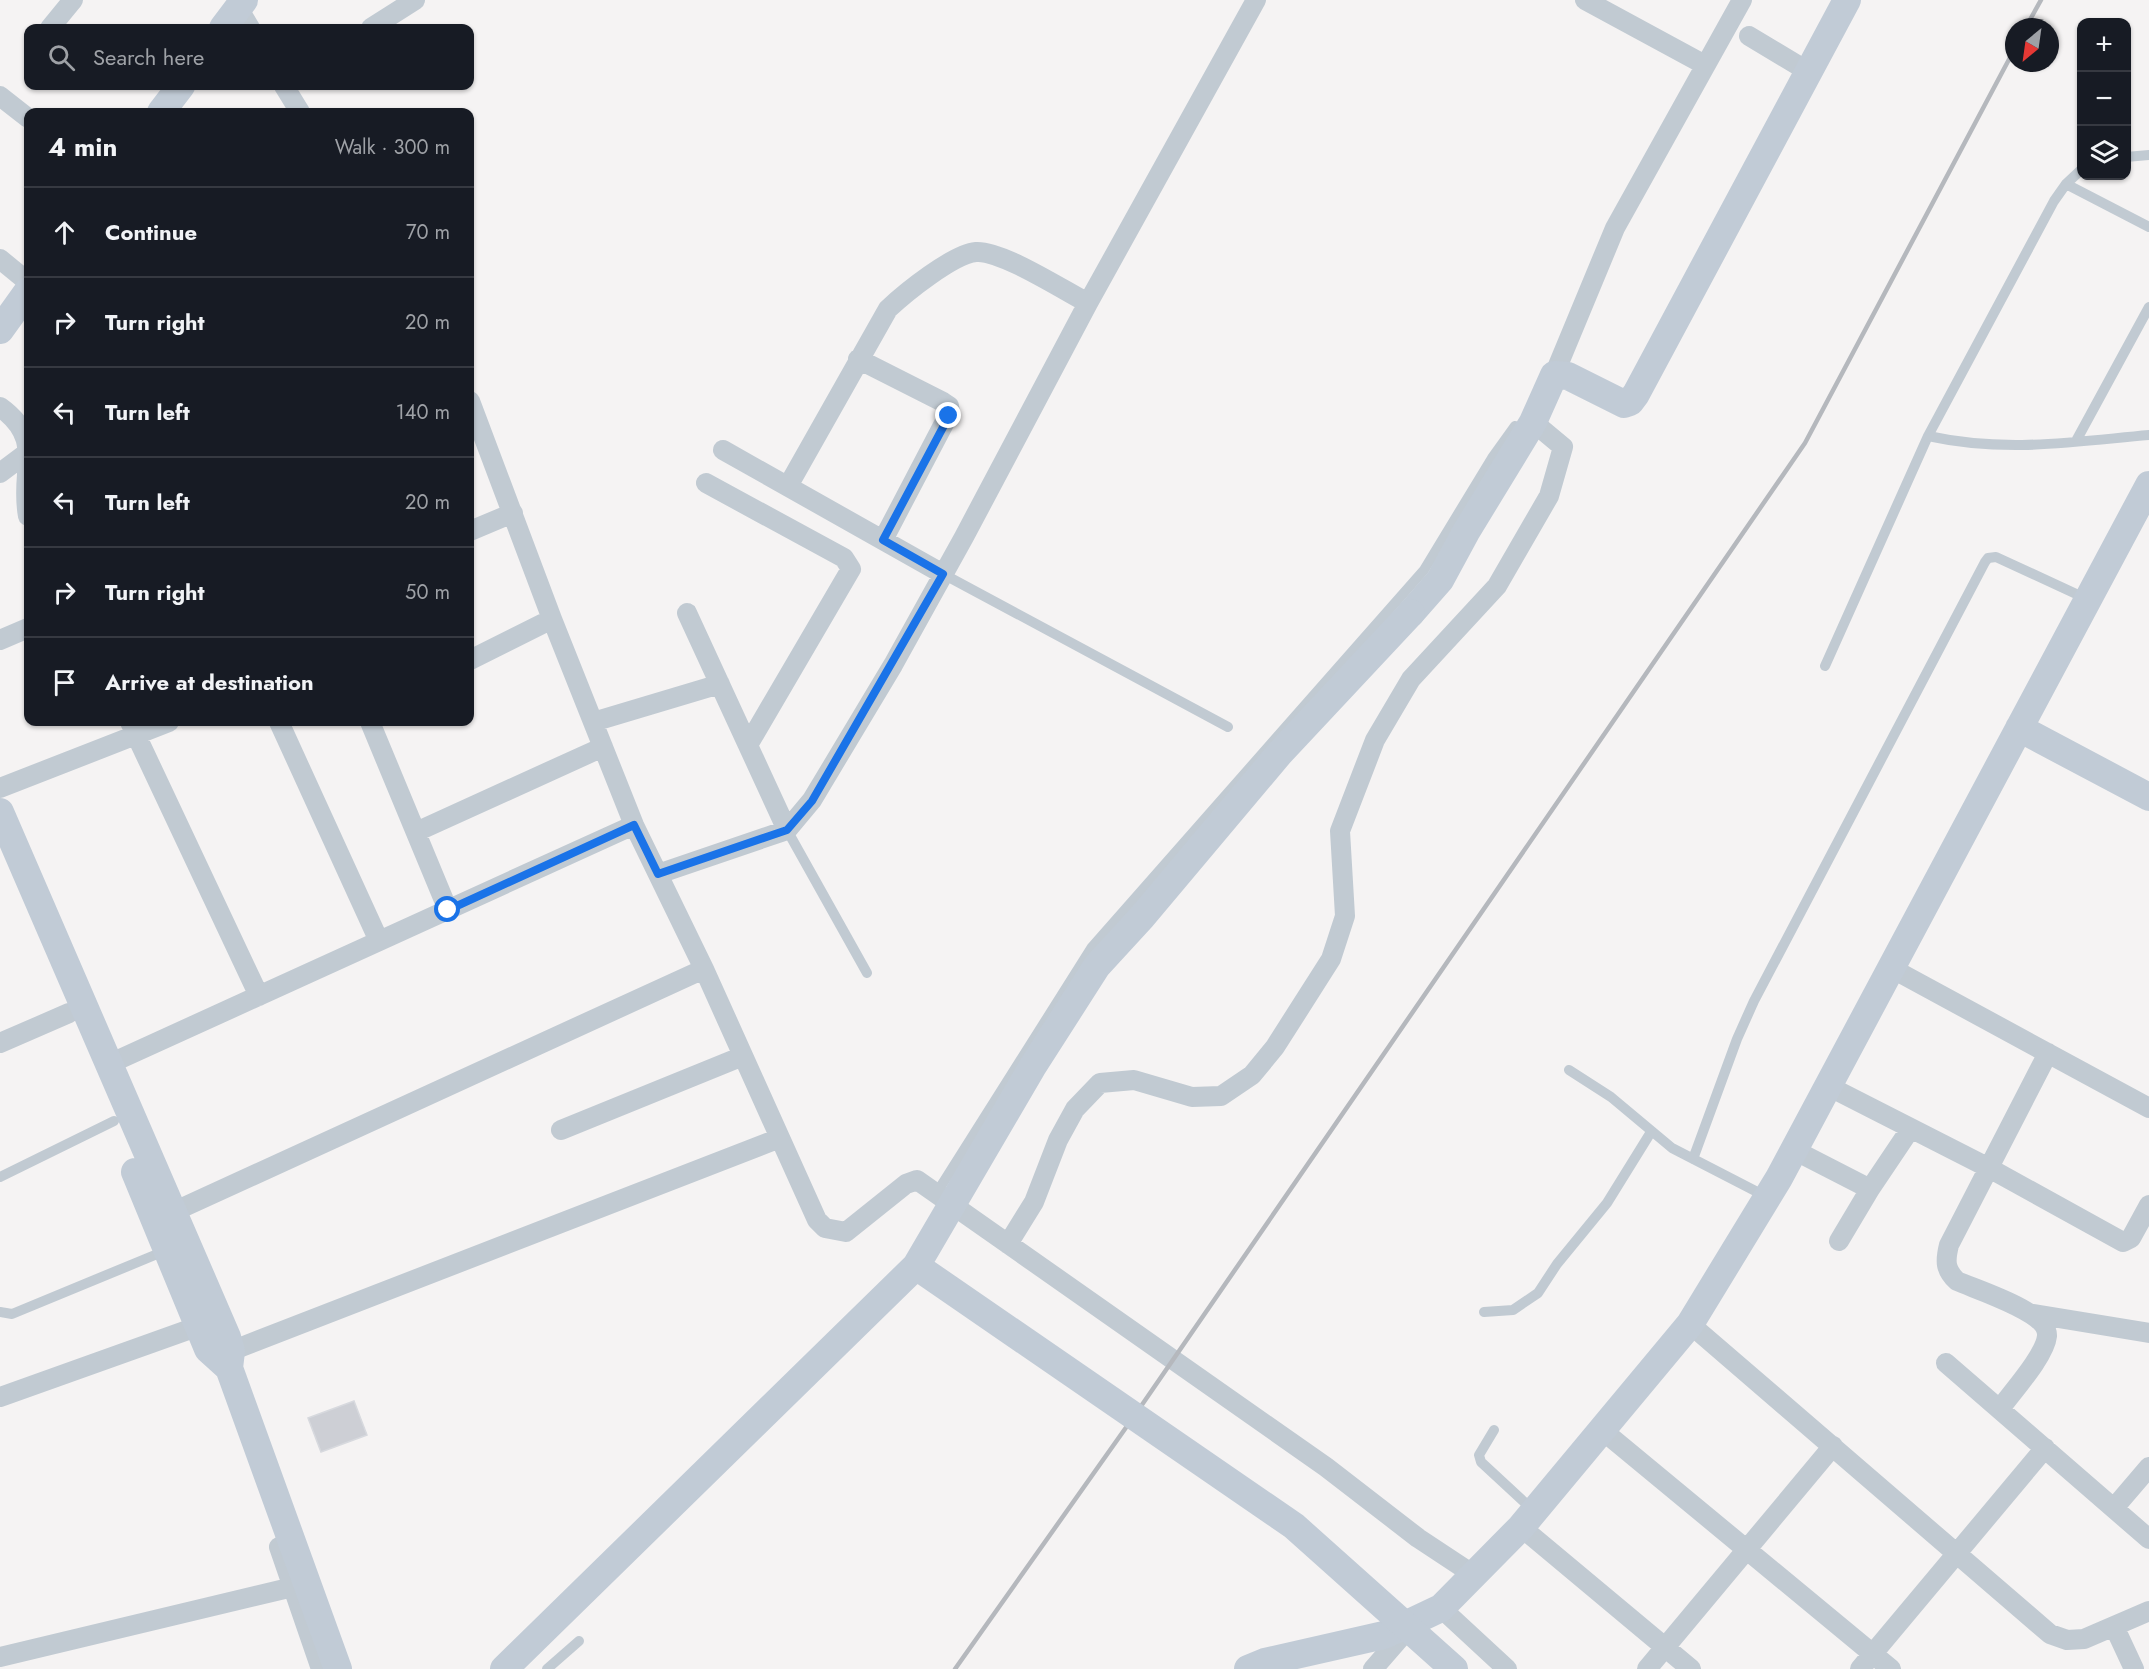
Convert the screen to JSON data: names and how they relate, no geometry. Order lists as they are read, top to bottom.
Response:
{
  "north": "bottom left",
  "page": {
    "map_buttons": ["+", "−"],
    "search": "Search here",
    "heading": ["4 min", "Walk · 300 m"],
    "list": [
      ["Continue", "70 m"],
      ["Turn right", "20 m"],
      ["Turn left", "140 m"],
      ["Turn left", "20 m"],
      ["Turn right", "50 m"],
      "Arrive at destination"
    ]
  }
}
